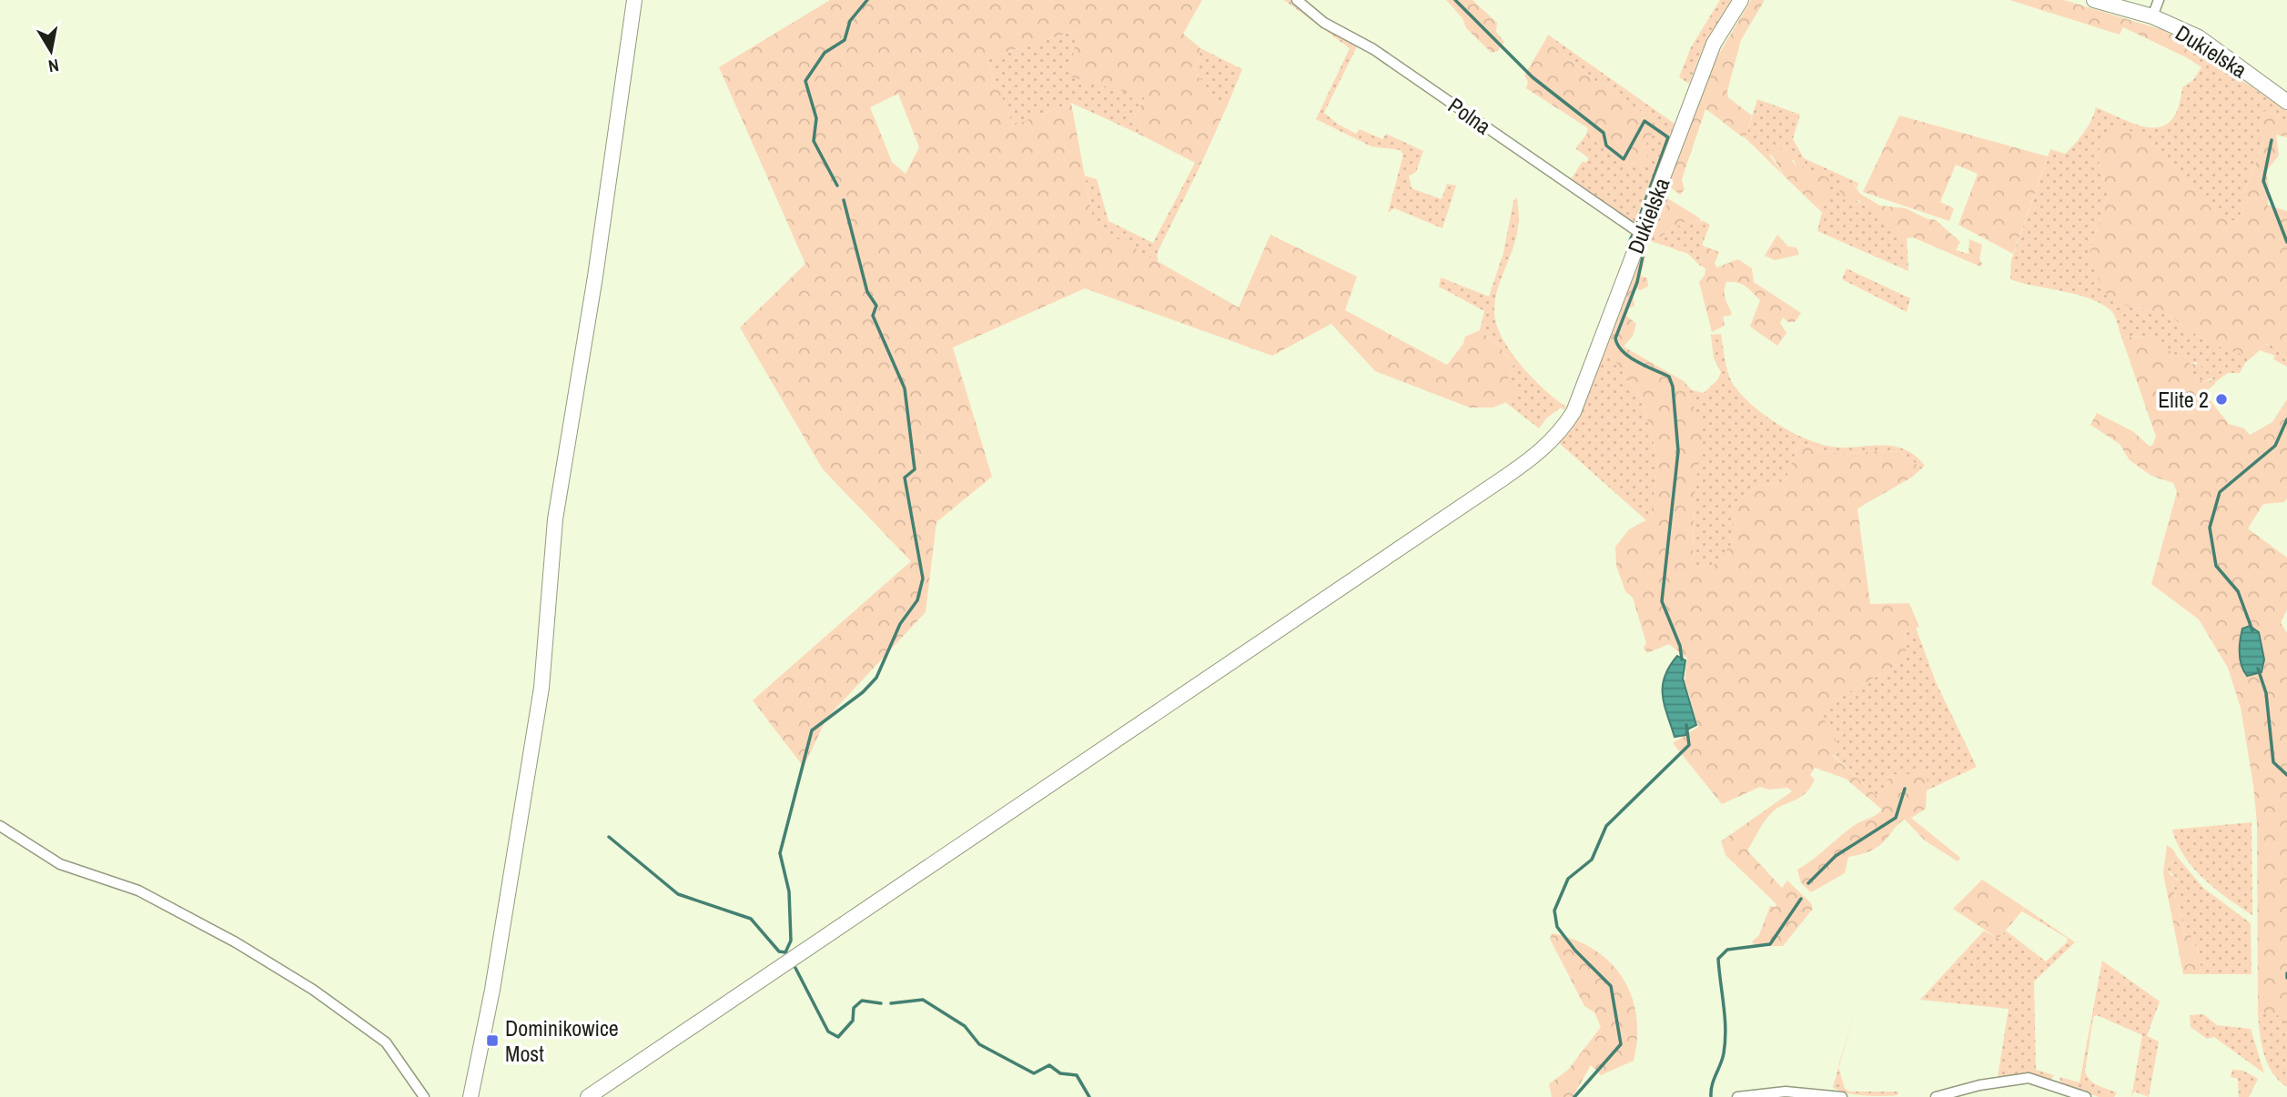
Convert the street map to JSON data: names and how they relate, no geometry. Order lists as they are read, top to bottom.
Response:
{
  "streets": {
    "main road": ["Dukielska"],
    "street": ["Polna"]
  },
  "crossings": [
    ["Dukielska", "Polna"]
  ],
  "places": {
    "other": ["Elite 2"],
    "transit": ["Dominikowice Most"]
  },
  "north": "bottom"
}
